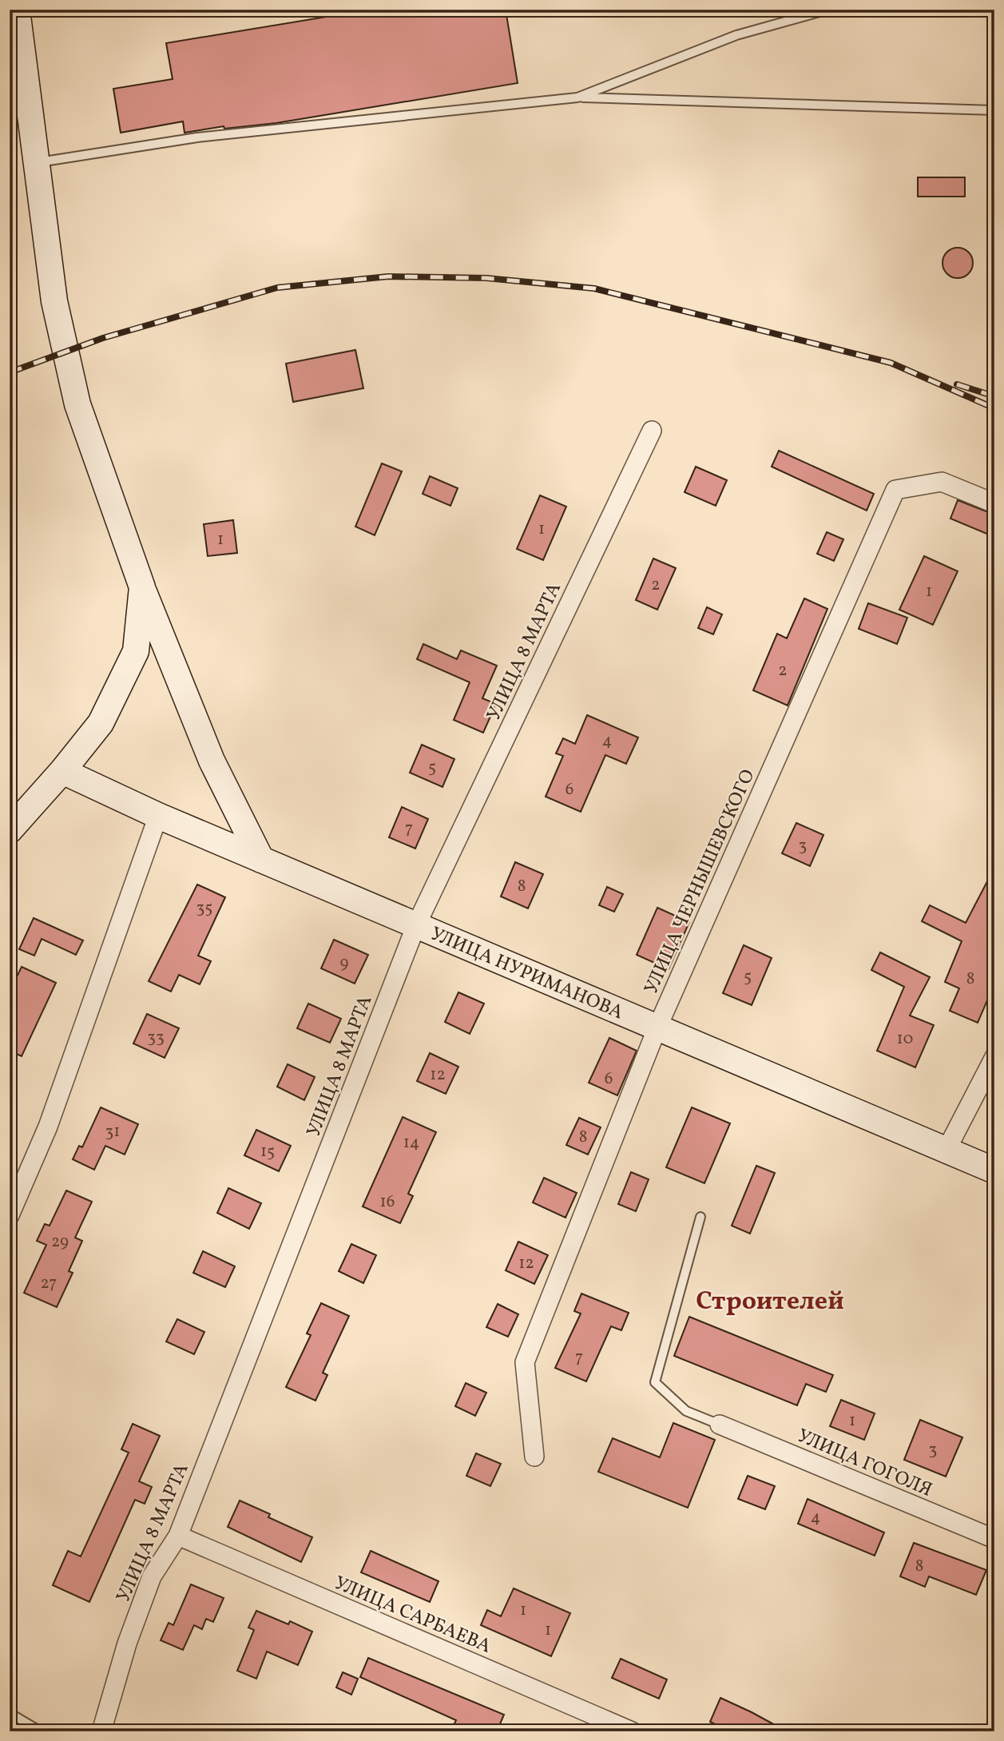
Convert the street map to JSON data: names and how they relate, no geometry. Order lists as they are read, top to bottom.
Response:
{
  "streets": {
    "main road": ["УЛИЦА НУРИМАНОВА"],
    "street": [
      "УЛИЦА 8 МАРТА",
      "УЛИЦА ЧЕРНЫШЕВСКОГО",
      "УЛИЦА ГОГОЛЯ",
      "УЛИЦА САРБАЕВА"
    ]
  },
  "crossings": [
    ["УЛИЦА 8 МАРТА", "УЛИЦА НУРИМАНОВА"],
    ["УЛИЦА 8 МАРТА", "УЛИЦА САРБАЕВА"],
    ["УЛИЦА ЧЕРНЫШЕВСКОГО", "УЛИЦА НУРИМАНОВА"]
  ],
  "districts": ["Строителей"],
  "house_numbers": [
    "1",
    "1",
    "2",
    "1",
    "2",
    "4",
    "5",
    "6",
    "7",
    "3",
    "8",
    "35",
    "9",
    "5",
    "8",
    "33",
    "10",
    "12",
    "6",
    "31",
    "8",
    "14",
    "15",
    "16",
    "29",
    "12",
    "27",
    "7",
    "1",
    "3",
    "4",
    "8",
    "1",
    "1"
  ]
}
